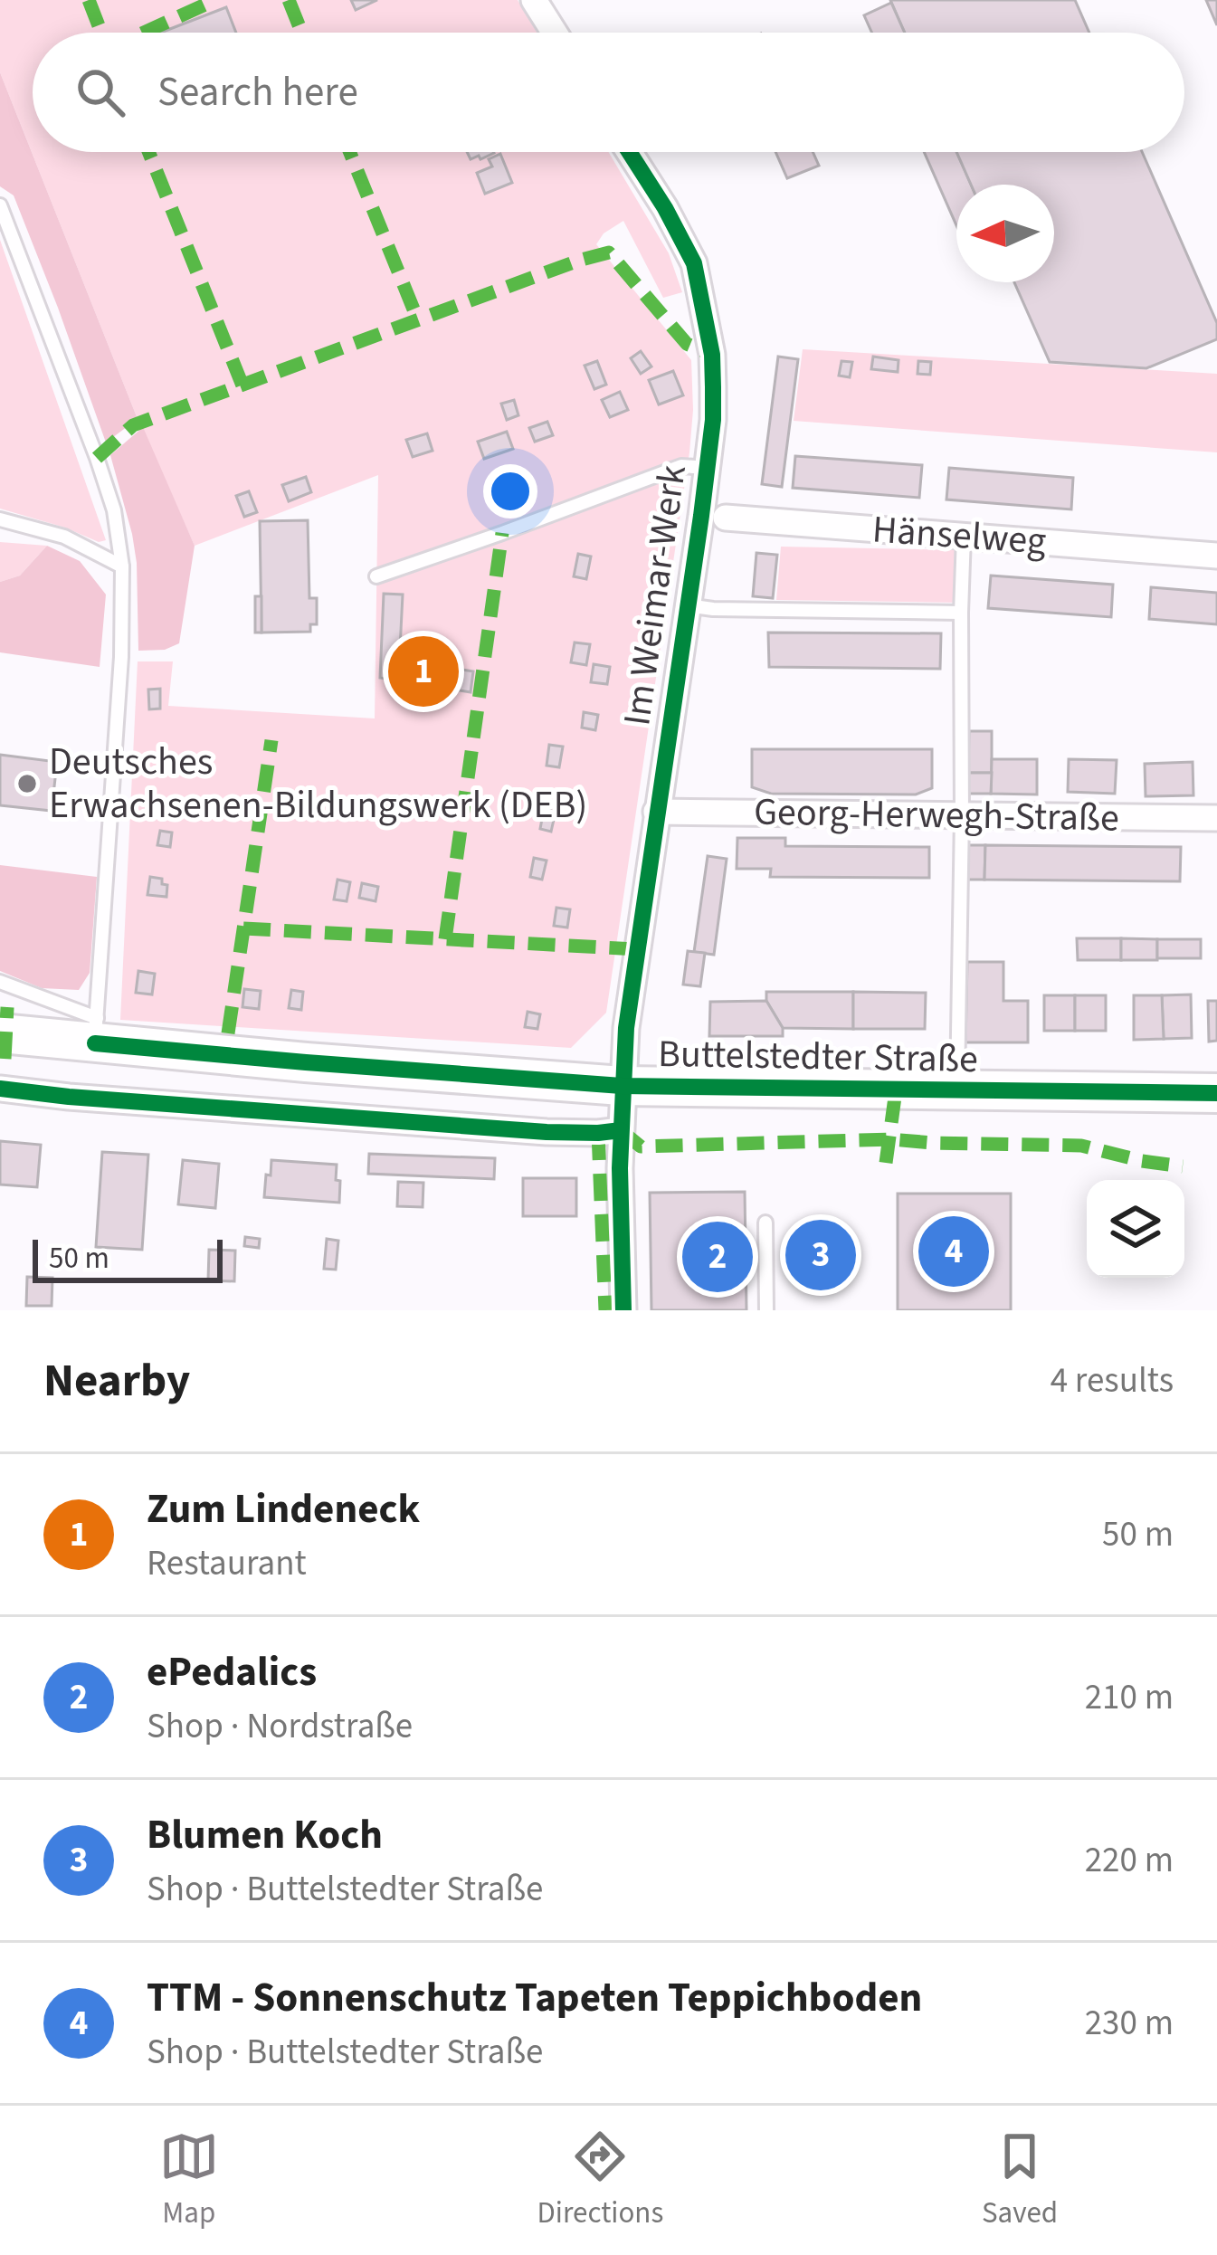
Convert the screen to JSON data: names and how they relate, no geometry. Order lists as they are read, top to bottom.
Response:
{
  "streets": {
    "main road": ["Buttelstedter Straße"],
    "street": ["Hänselweg", "Im Weimar-Werk", "Georg-Herwegh-Straße"]
  },
  "crossings": [
    ["Hänselweg", "Im Weimar-Werk"],
    ["Im Weimar-Werk", "Georg-Herwegh-Straße"],
    ["Im Weimar-Werk", "Buttelstedter Straße"]
  ],
  "places": ["Deutsches Erwachsenen-Bildungswerk (DEB)"],
  "scale_bar": "50 m",
  "north": "left",
  "page": {
    "search": "Search here",
    "pins": [
      "1",
      "4",
      "3",
      "2"
    ],
    "scale": "50 m",
    "heading": ["Nearby", "4 results"],
    "list": [
      {
        "mark": "1",
        "name": "Zum Lindeneck",
        "note": "Restaurant",
        "value": "50 m"
      },
      {
        "mark": "2",
        "name": "ePedalics",
        "note": "Shop · Nordstraße",
        "value": "210 m"
      },
      {
        "mark": "3",
        "name": "Blumen Koch",
        "note": "Shop · Buttelstedter Straße",
        "value": "220 m"
      },
      {
        "mark": "4",
        "name": "TTM - Sonnenschutz Tapeten Teppichboden",
        "note": "Shop · Buttelstedter Straße",
        "value": "230 m"
      }
    ],
    "nav": ["Map", "Directions", "Saved"]
  }
}
